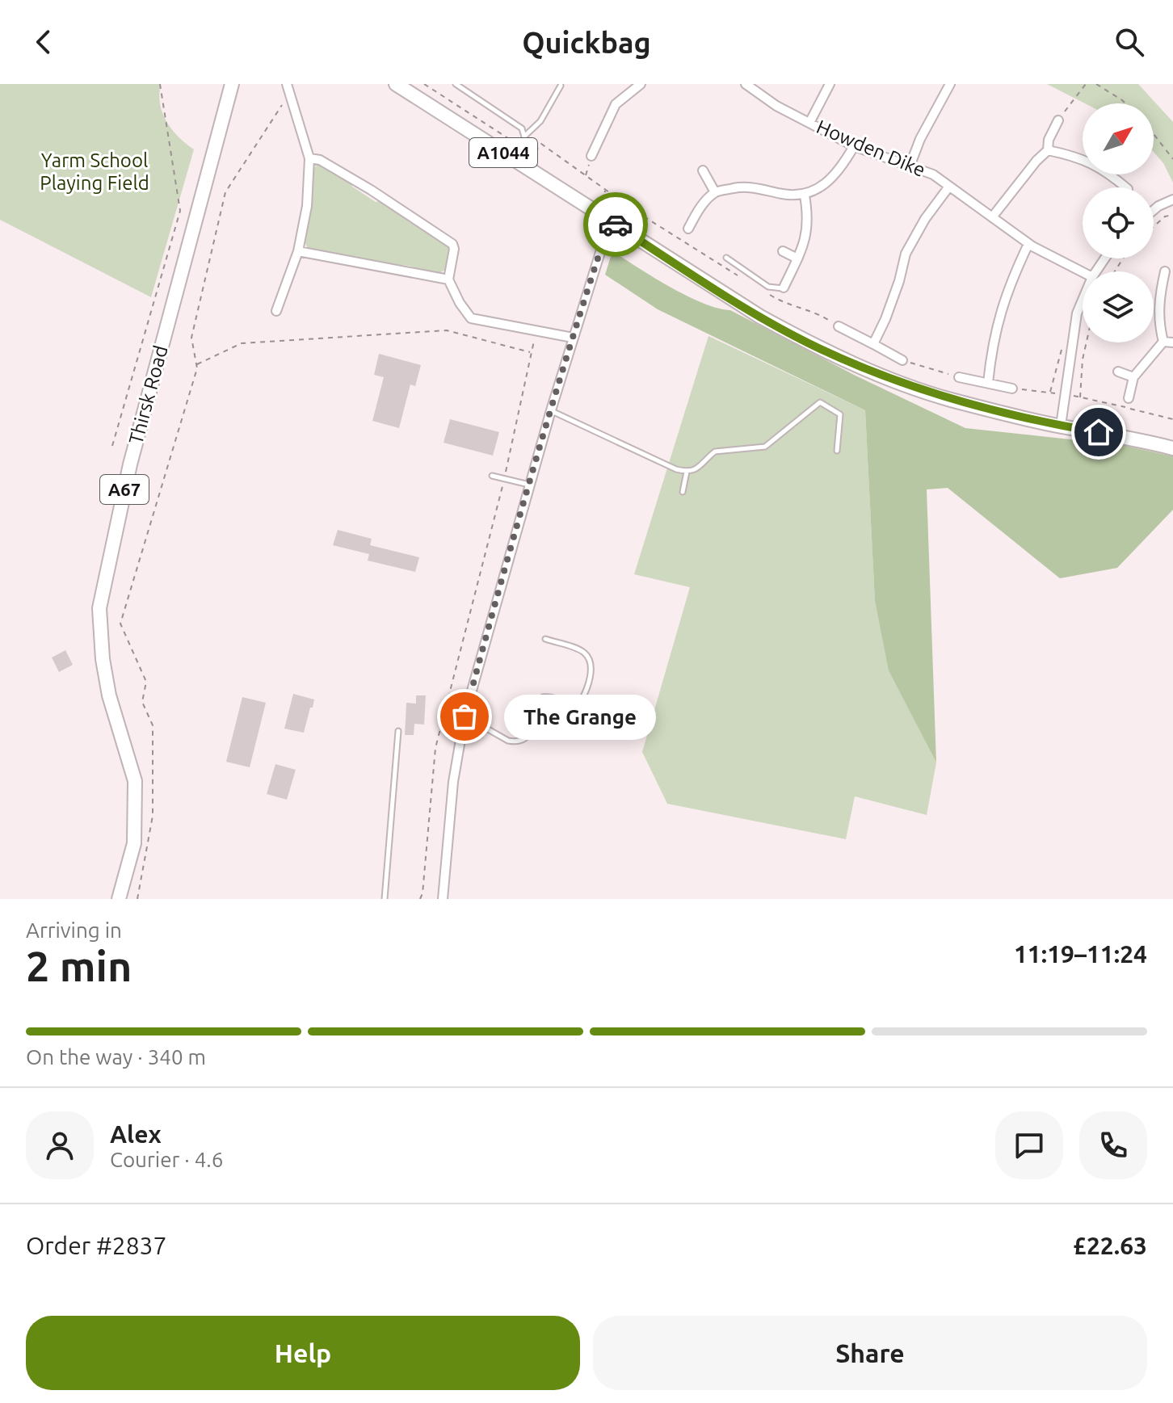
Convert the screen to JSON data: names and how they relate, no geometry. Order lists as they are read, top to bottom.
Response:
{
  "streets": {
    "main road": ["A1044", "Thirsk Road", "A67"],
    "street": ["Howden Dike"]
  },
  "parks": ["Yarm School Playing Field"],
  "places": ["The Grange"],
  "north": "top right",
  "page": {
    "header": "Quickbag",
    "bubble": "The Grange",
    "heading": ["2 min", "Arriving in", "11:19–11:24"],
    "panel": [
      "Alex",
      "Courier · 4.6",
      "Order #2837",
      "£22.63"
    ],
    "bar": "On the way · 340 m",
    "buttons": ["Help", "Share"]
  }
}
